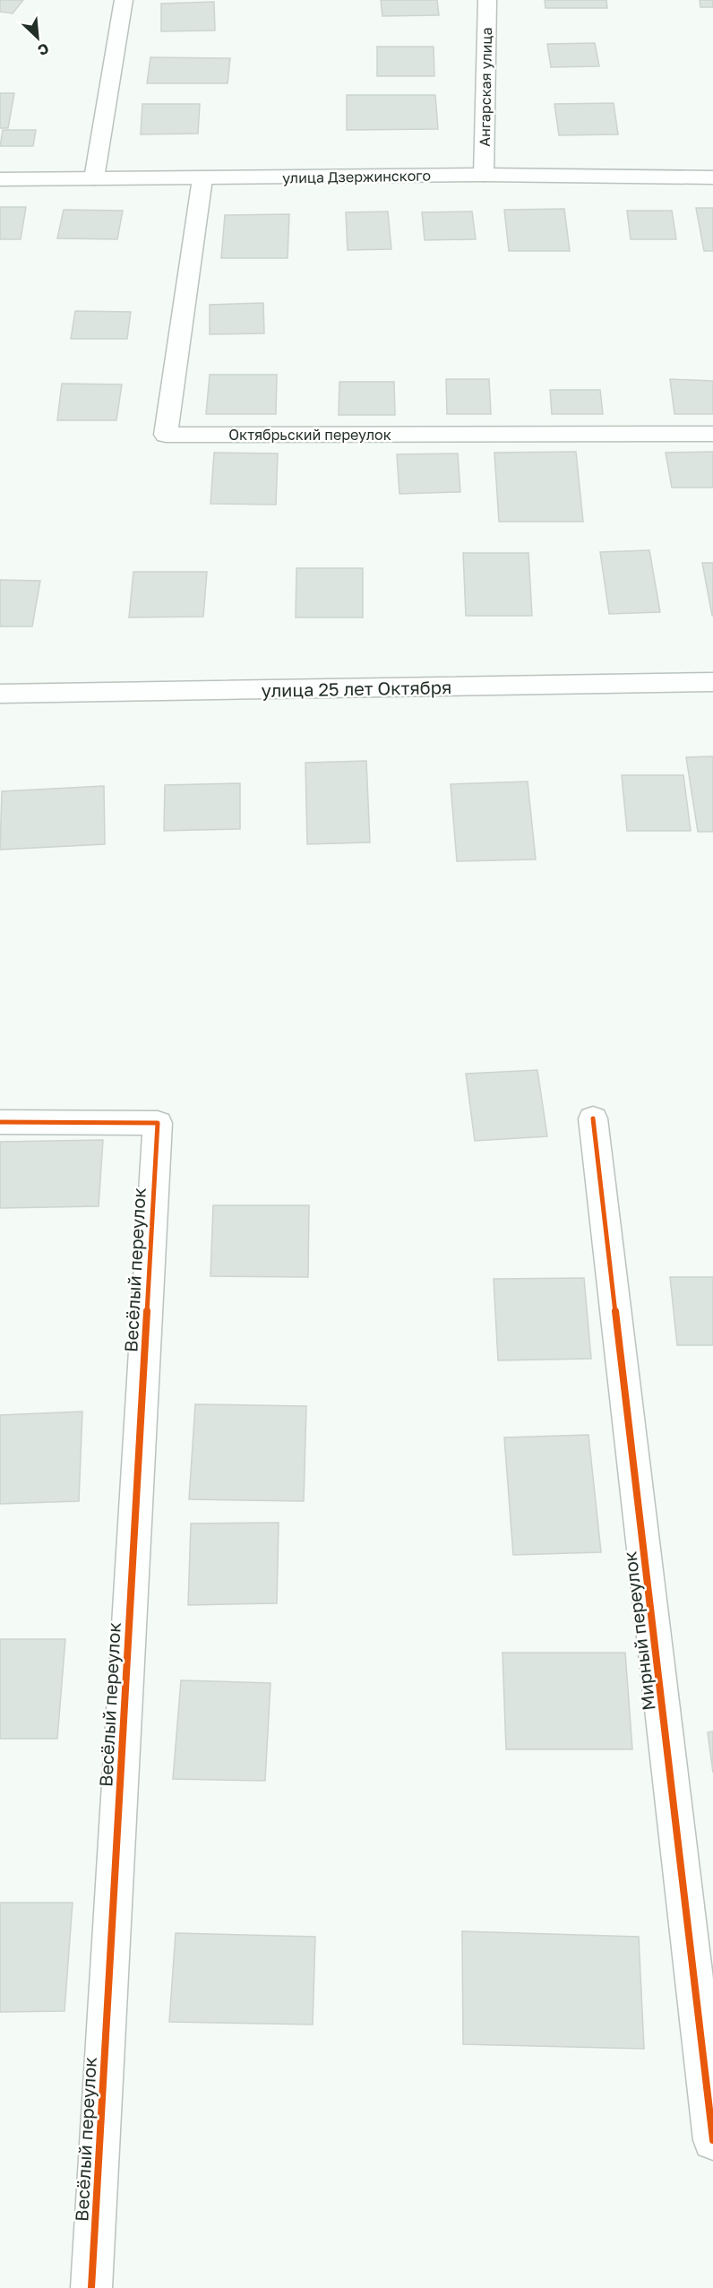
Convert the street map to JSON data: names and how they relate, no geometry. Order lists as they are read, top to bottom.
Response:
{
  "streets": {
    "street": [
      "Ангарская улица",
      "улица Дзержинского",
      "Октябрьский переулок",
      "улица 25 лет Октября",
      "Весёлый переулок",
      "Мирный переулок"
    ]
  },
  "crossings": [
    ["Ангарская улица", "улица Дзержинского"],
    ["улица Дзержинского", "Октябрьский переулок"]
  ],
  "north": "bottom right"
}
